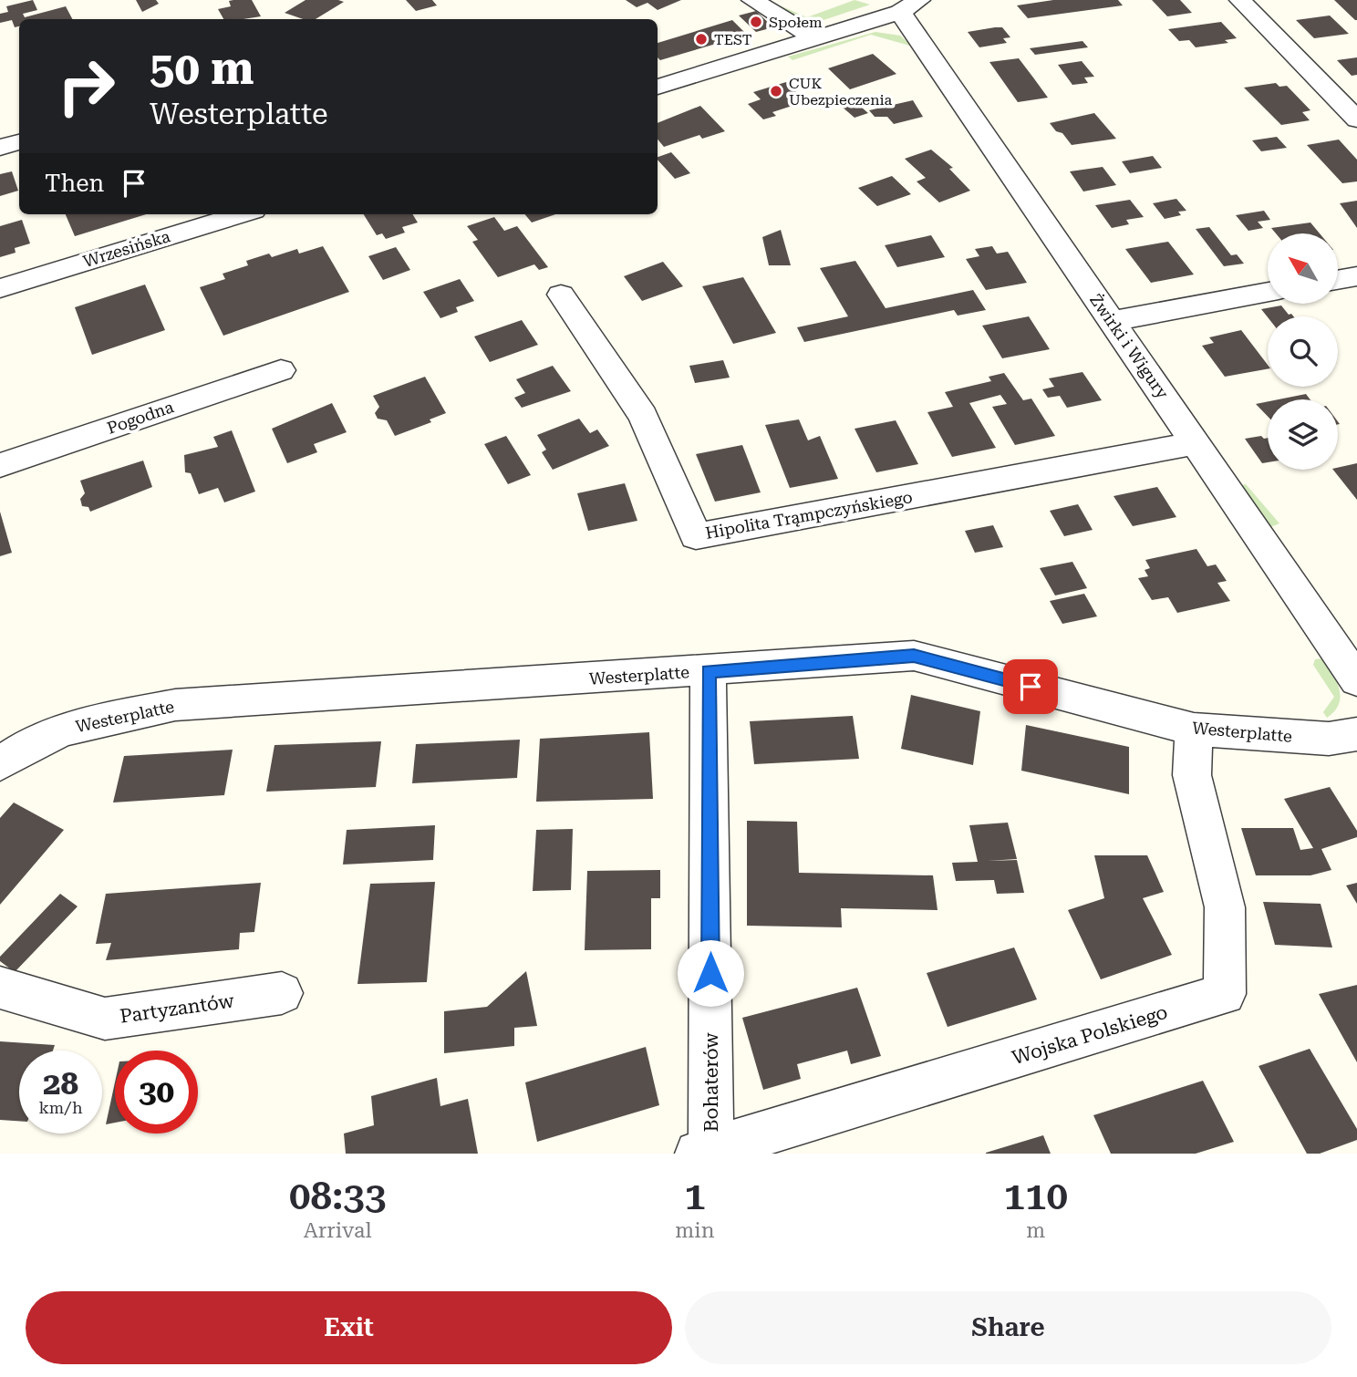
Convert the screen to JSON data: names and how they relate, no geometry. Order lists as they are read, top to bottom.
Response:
{
  "streets": {
    "street": [
      "Wrzesińska",
      "Żwirki i Wigury",
      "Pogodna",
      "Hipolita Trąmpczyńskiego",
      "Westerplatte",
      "Partyzantów",
      "Wojska Polskiego",
      "Bohaterów"
    ]
  },
  "crossings": [
    ["Żwirki i Wigury", "Hipolita Trąmpczyńskiego"],
    ["Westerplatte", "Wojska Polskiego"],
    ["Westerplatte", "Bohaterów"],
    ["Wojska Polskiego", "Bohaterów"]
  ],
  "places": ["Społem", "TEST", "CUK Ubezpieczenia"],
  "north": "top left",
  "page": {
    "turn": ["50 m", "Westerplatte"],
    "then": "Then",
    "speed": "28 km/h",
    "limit": "30",
    "eta": [
      "08:33",
      "Arrival",
      "1",
      "min",
      "110",
      "m"
    ],
    "buttons": ["Exit", "Share"]
  }
}
